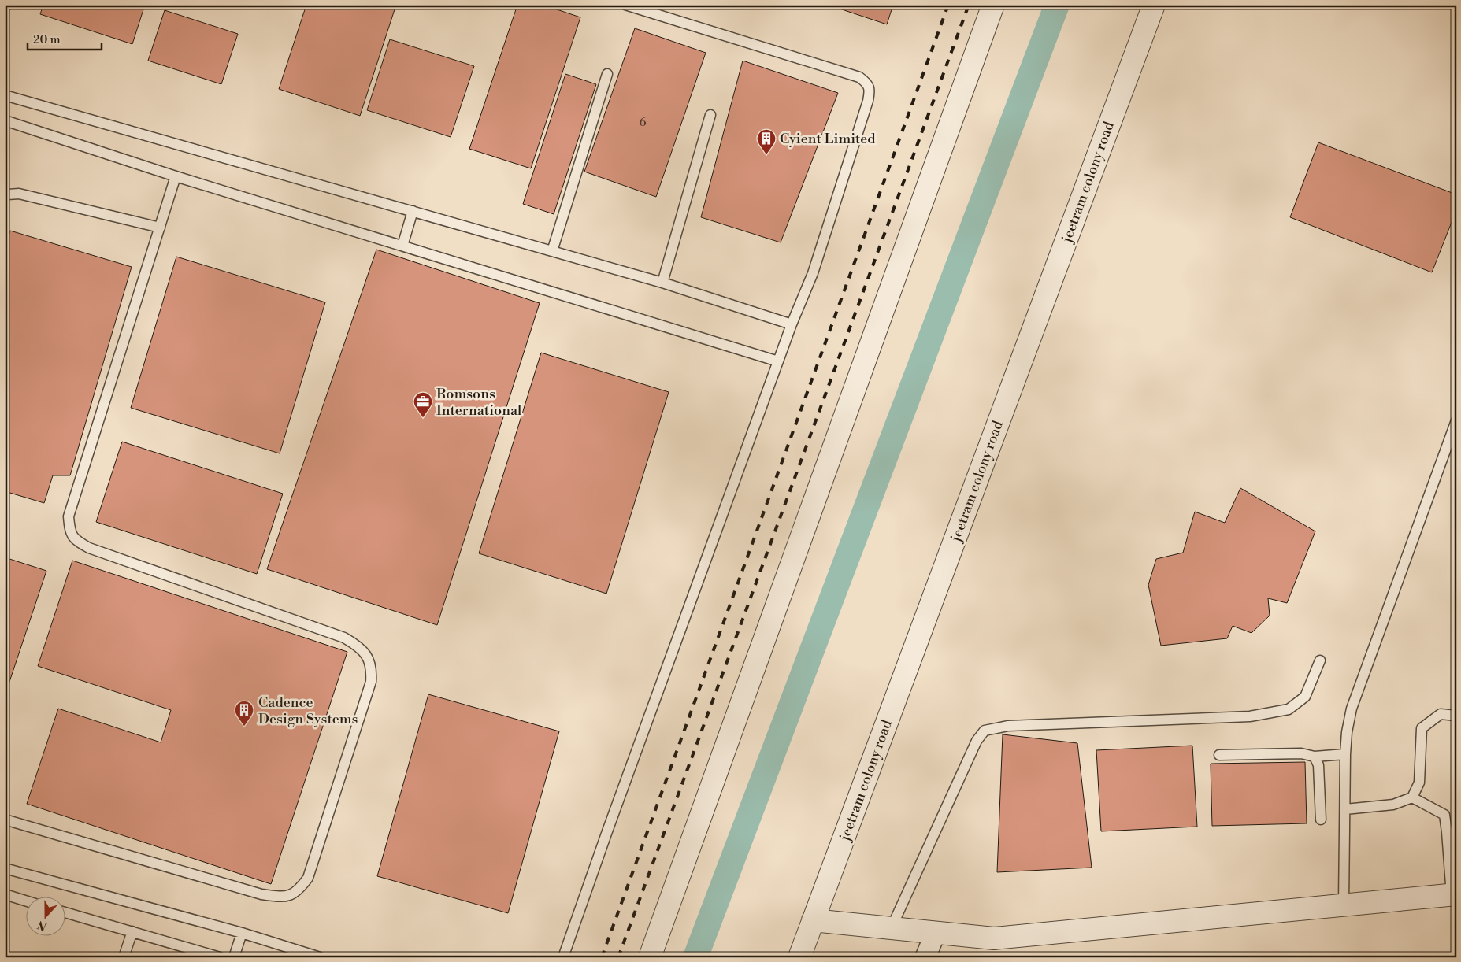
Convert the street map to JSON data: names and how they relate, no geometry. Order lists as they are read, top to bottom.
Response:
{
  "streets": {
    "street": ["jeetram colony road"]
  },
  "places": {
    "building": ["Cyient Limited", "Cadence Design Systems"],
    "office": ["Romsons International"]
  },
  "house_numbers": ["6"],
  "scale_bar": "20 m",
  "north": "bottom"
}
